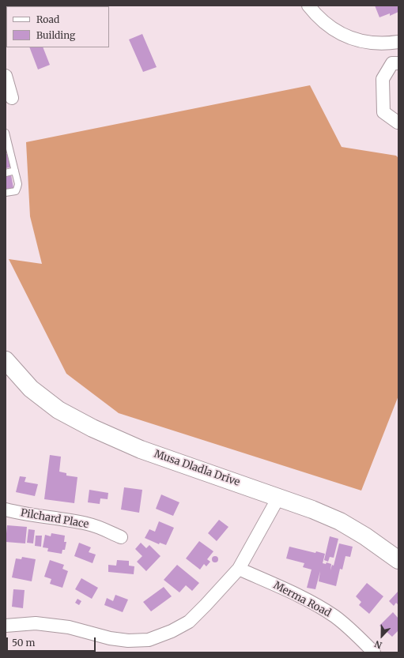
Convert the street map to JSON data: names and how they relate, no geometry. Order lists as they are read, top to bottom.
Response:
{
  "streets": {
    "street": ["Musa Dladla Drive", "Pilchard Place", "Merma Road"]
  },
  "legend": ["Road", "Building"],
  "scale_bar": "50 m",
  "north": "bottom"
}
